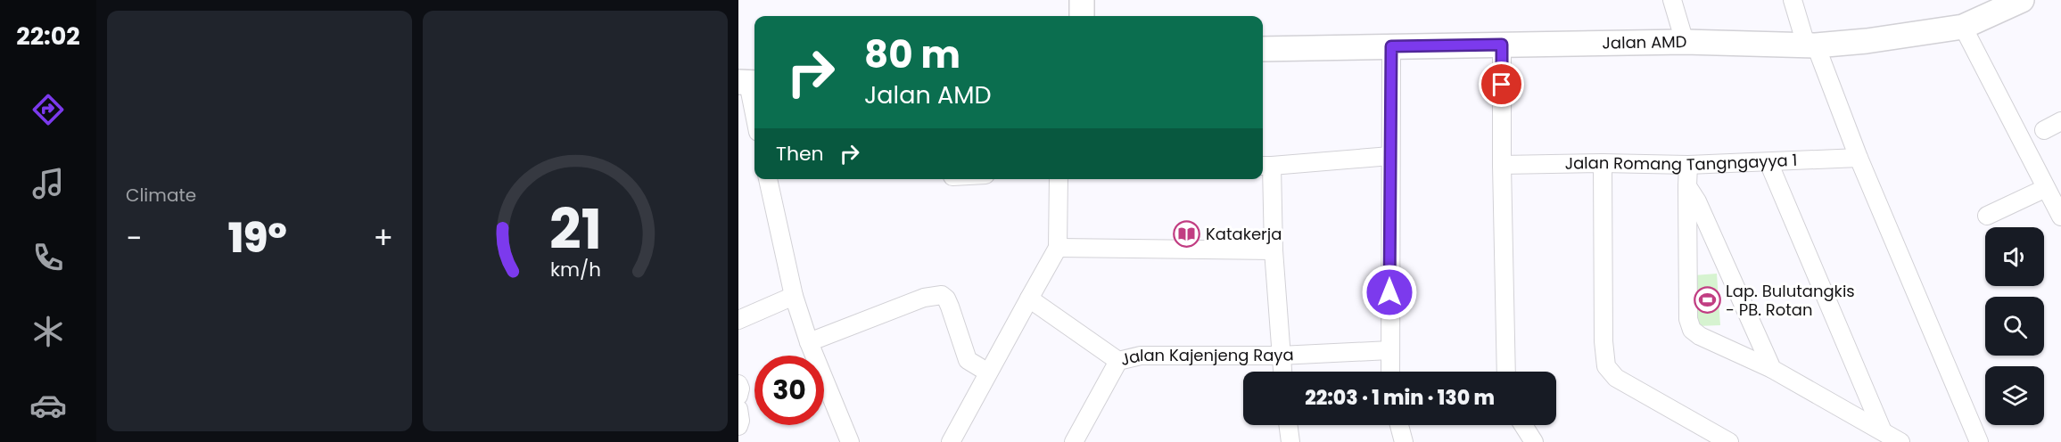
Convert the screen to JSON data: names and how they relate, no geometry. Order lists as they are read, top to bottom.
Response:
{
  "streets": {
    "street": ["Jalan AMD", "Jalan Romang Tangngayya 1", "Jalan Kajenjeng Raya"]
  },
  "places": {
    "library": ["Katakerja"],
    "sports": ["Lap. Bulutangkis - PB. Rotan"]
  },
  "page": {
    "tabs": "22:02",
    "tile": "Climate",
    "turn": ["80 m", "Jalan AMD"],
    "then": "Then",
    "heat": ["−", "19°", "+"],
    "limit": "30",
    "trip": "22:03 · 1 min · 130 m",
    "gauge": ["21", "km/h"]
  }
}
